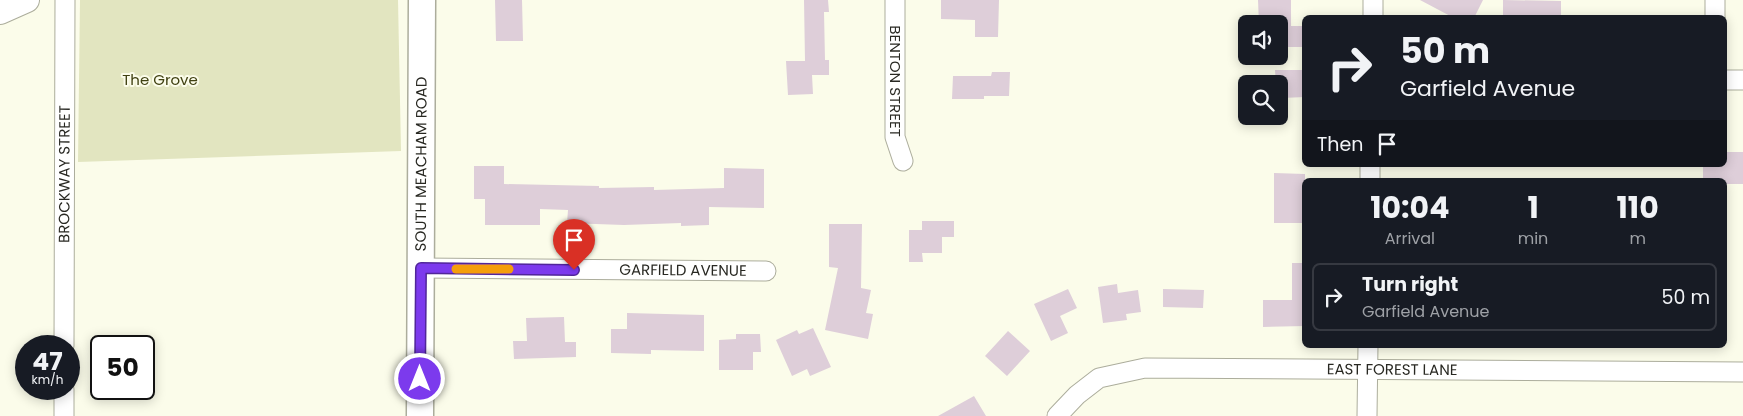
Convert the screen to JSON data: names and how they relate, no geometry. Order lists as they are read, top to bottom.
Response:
{
  "streets": {
    "main road": ["SOUTH MEACHAM ROAD"],
    "street": [
      "BENTON STREET",
      "BROCKWAY STREET",
      "GARFIELD AVENUE",
      "EAST FOREST LANE"
    ]
  },
  "crossings": [
    ["SOUTH MEACHAM ROAD", "GARFIELD AVENUE"]
  ],
  "parks": ["The Grove"],
  "page": {
    "turn": ["50 m", "Garfield Avenue"],
    "then": "Then",
    "eta": [
      "10:04",
      "Arrival",
      "1",
      "min",
      "110",
      "m"
    ],
    "list": [
      {
        "name": "Turn right",
        "note": "Garfield Avenue",
        "value": "50 m"
      }
    ],
    "speed": "47 km/h",
    "limit": "50"
  }
}
